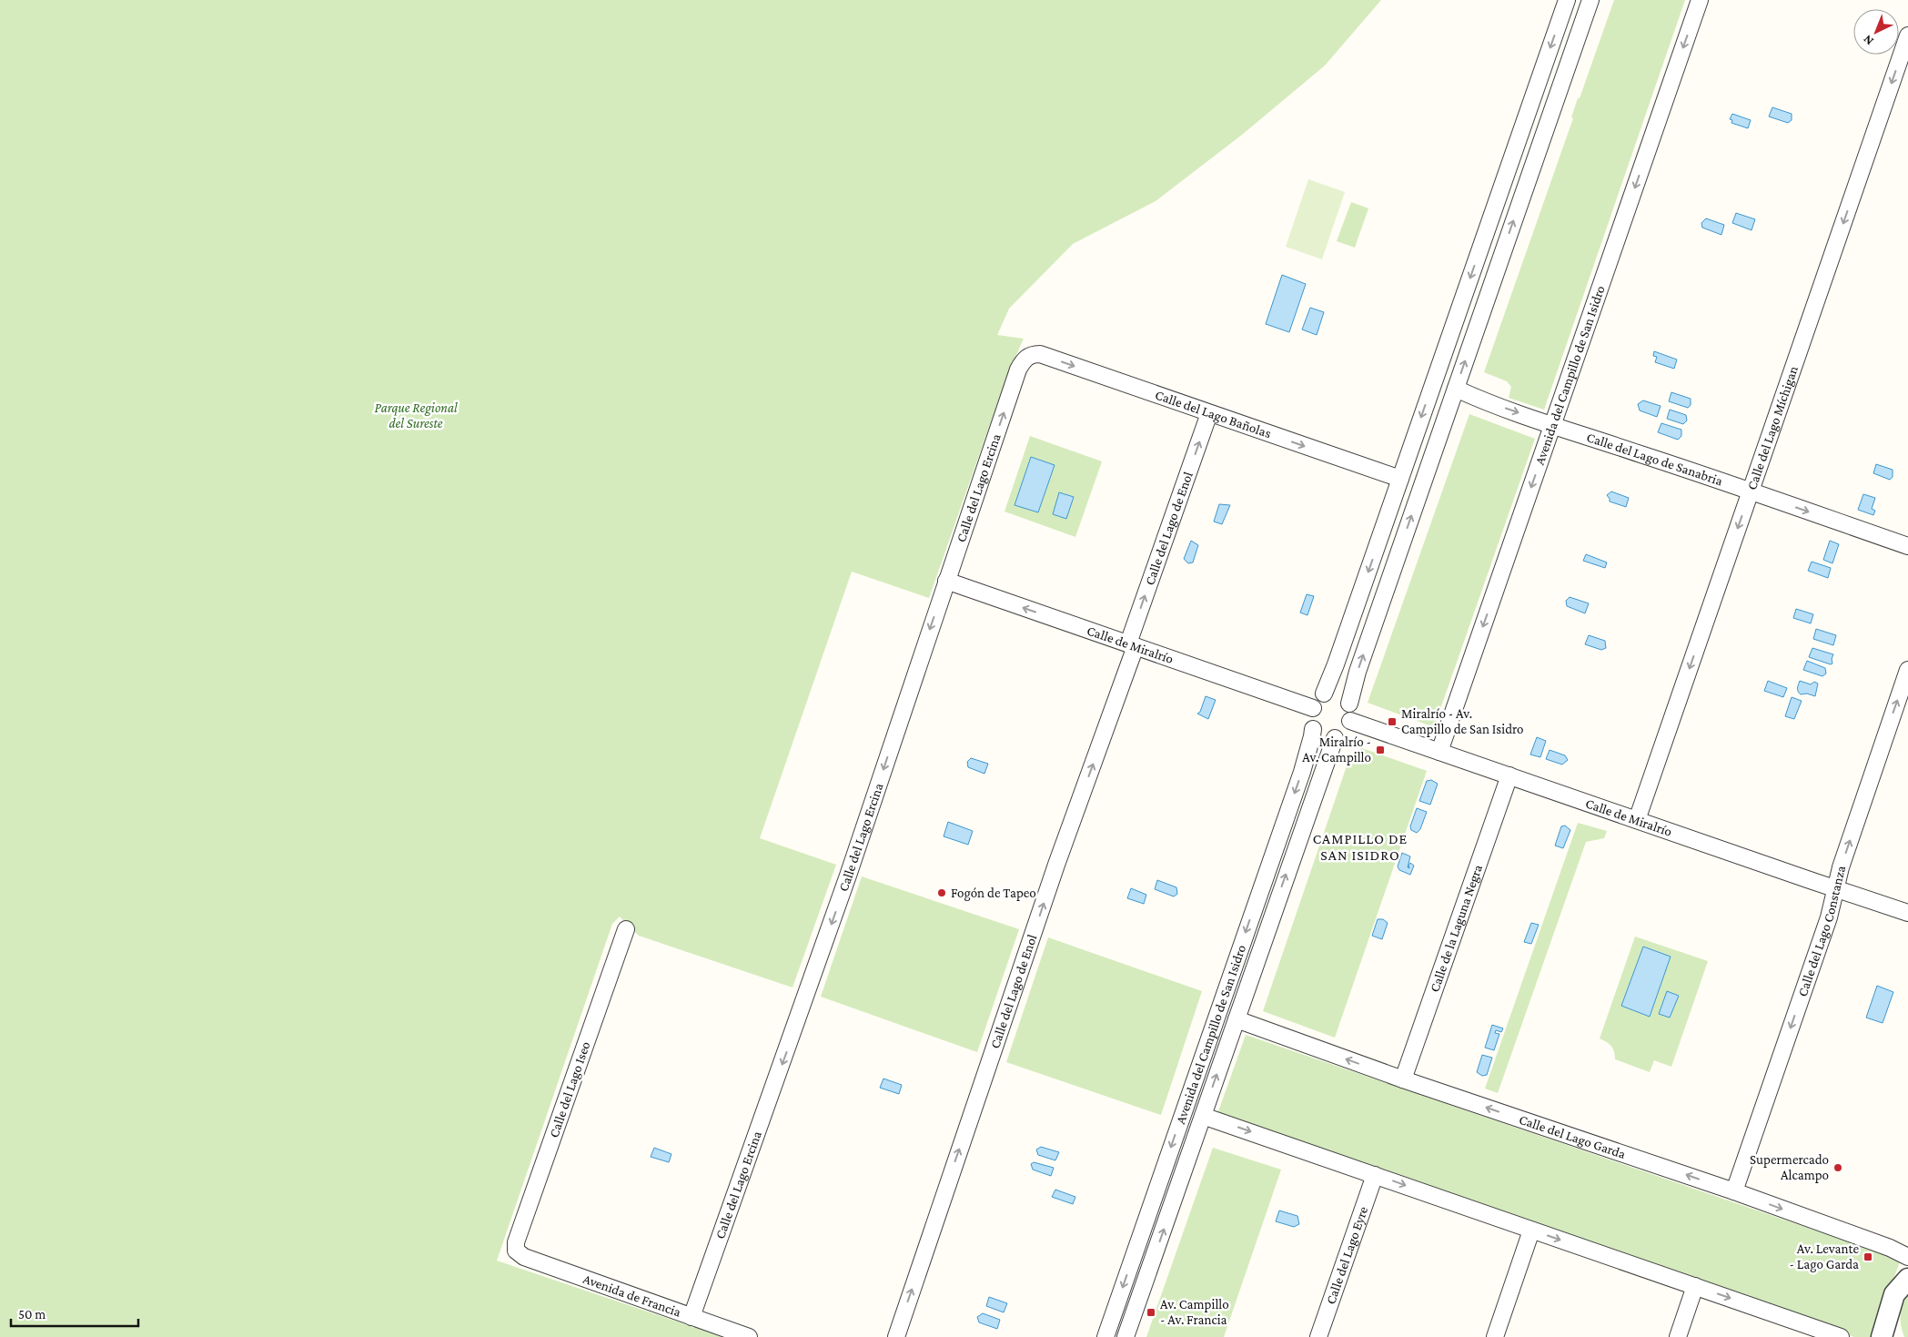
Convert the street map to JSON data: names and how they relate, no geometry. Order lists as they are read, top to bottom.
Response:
{
  "streets": {
    "street": [
      "Avenida del Campillo de San Isidro",
      "Calle del Lago Bañolas",
      "Calle del Lago Míchigan",
      "Calle del Lago de Sanabria",
      "Calle del Lago Ercina",
      "Calle del Lago de Enol",
      "Calle de Miralrío",
      "Calle de la Laguna Negra",
      "Calle del Lago Constanza",
      "Calle del Lago Iseo",
      "Calle del Lago Garda",
      "Calle del Lago Eyre",
      "Avenida de Francia"
    ]
  },
  "crossings": [
    ["Avenida del Campillo de San Isidro", "Calle del Lago de Sanabria"],
    ["Avenida del Campillo de San Isidro", "Calle de Miralrío"],
    ["Avenida del Campillo de San Isidro", "Calle del Lago Garda"],
    ["Calle del Lago Bañolas", "Calle del Lago Ercina"],
    ["Calle del Lago Bañolas", "Calle del Lago de Enol"],
    ["Calle del Lago Míchigan", "Calle del Lago de Sanabria"],
    ["Calle del Lago Míchigan", "Calle de Miralrío"],
    ["Calle del Lago Ercina", "Calle de Miralrío"],
    ["Calle del Lago Ercina", "Avenida de Francia"],
    ["Calle del Lago de Enol", "Calle de Miralrío"],
    ["Calle de Miralrío", "Calle de la Laguna Negra"],
    ["Calle de Miralrío", "Calle del Lago Constanza"],
    ["Calle de la Laguna Negra", "Calle del Lago Garda"],
    ["Calle del Lago Constanza", "Calle del Lago Garda"],
    ["Calle del Lago Iseo", "Avenida de Francia"]
  ],
  "one_way": [
    "Calle del Lago Bañolas",
    "Calle del Lago Míchigan",
    "Calle del Lago de Sanabria",
    "Calle del Lago de Enol"
  ],
  "districts": ["CAMPILLO DE SAN ISIDRO"],
  "parks": ["Parque Regional del Sureste"],
  "places": {
    "transit": [
      "Miralrío - Av. Campillo de San Isidro",
      "Miralrío - Av. Campillo",
      "Av. Levante - Lago Garda",
      "Av. Campillo - Av. Francia"
    ],
    "other": ["Fogón de Tapeo", "Supermercado Alcampo"]
  },
  "scale_bar": "50 m",
  "north": "bottom left"
}
